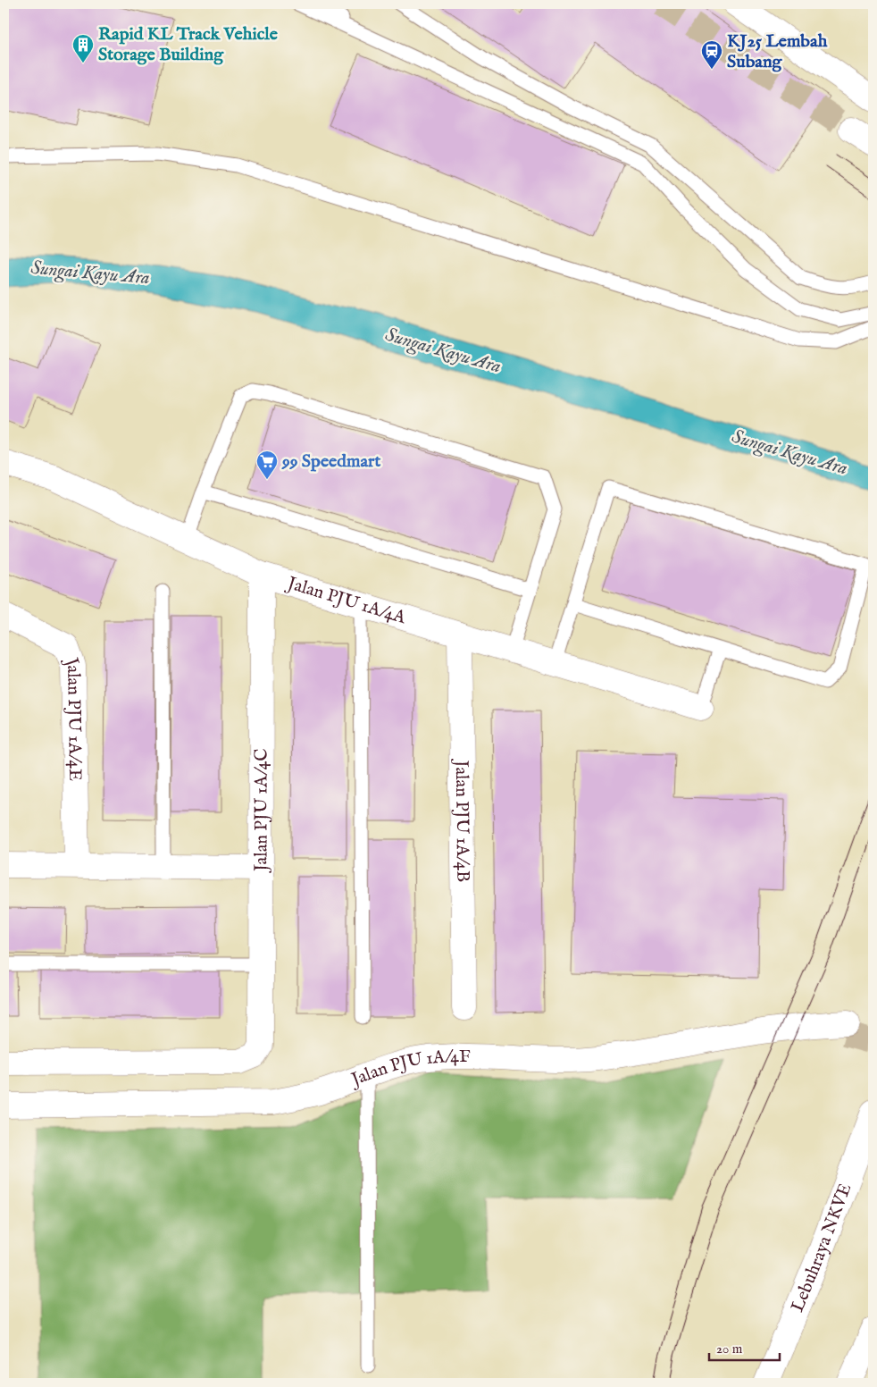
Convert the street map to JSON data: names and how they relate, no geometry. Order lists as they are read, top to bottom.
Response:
{
  "streets": {
    "main road": [
      "Jalan PJU 1A/4A",
      "Jalan PJU 1A/4E",
      "Jalan PJU 1A/4C",
      "Jalan PJU 1A/4B",
      "Jalan PJU 1A/4F",
      "Lebuhraya NKVE"
    ]
  },
  "crossings": [
    ["Jalan PJU 1A/4A", "Jalan PJU 1A/4C"],
    ["Jalan PJU 1A/4A", "Jalan PJU 1A/4B"]
  ],
  "water": ["Sungai Kayu Ara"],
  "places": {
    "building": ["Rapid KL Track Vehicle Storage Building"],
    "station": ["KJ25 Lembah Subang"],
    "supermarket": ["99 Speedmart"]
  },
  "scale_bar": "20 m"
}
